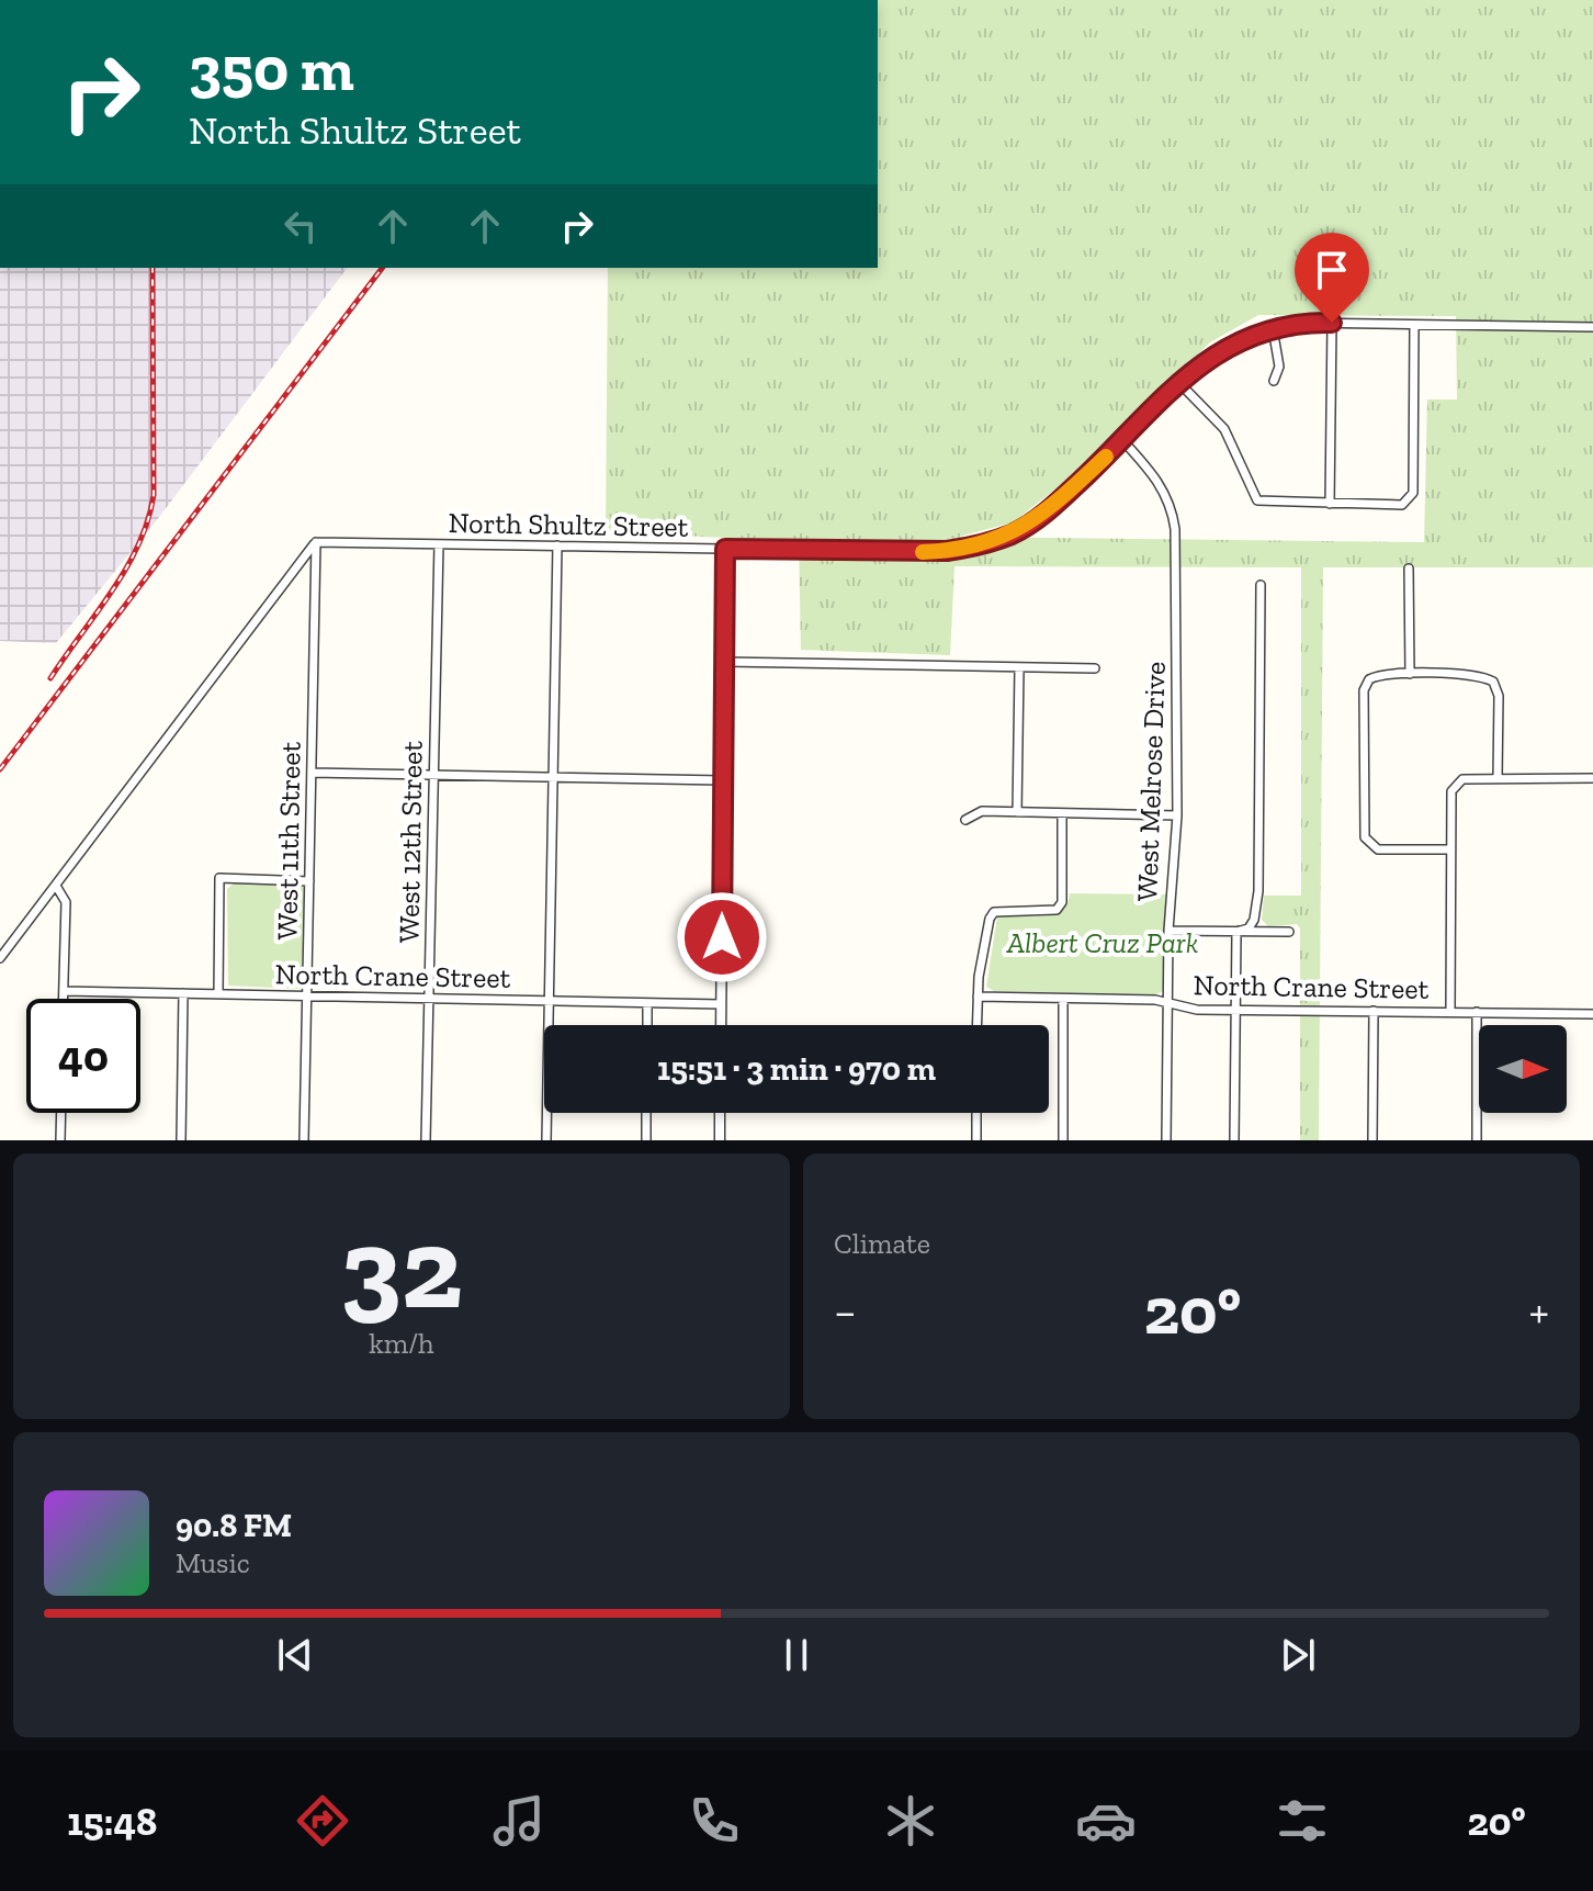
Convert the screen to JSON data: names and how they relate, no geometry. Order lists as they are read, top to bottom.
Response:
{
  "streets": {
    "street": [
      "North Shultz Street",
      "West Melrose Drive",
      "West 11th Street",
      "West 12th Street",
      "North Crane Street"
    ]
  },
  "crossings": [
    ["North Shultz Street", "West Melrose Drive"],
    ["North Shultz Street", "West 11th Street"],
    ["North Shultz Street", "West 12th Street"],
    ["West Melrose Drive", "North Crane Street"],
    ["West 11th Street", "North Crane Street"],
    ["West 12th Street", "North Crane Street"]
  ],
  "parks": ["Albert Cruz Park"],
  "north": "right",
  "page": {
    "turn": ["350 m", "North Shultz Street"],
    "limit": "40",
    "trip": "15:51 · 3 min · 970 m",
    "tile": [
      ["32", "km/h"],
      "Climate"
    ],
    "heat": ["−", "20°", "+"],
    "song": ["90.8 FM", "Music"],
    "tabs": ["15:48", "20°"]
  }
}
